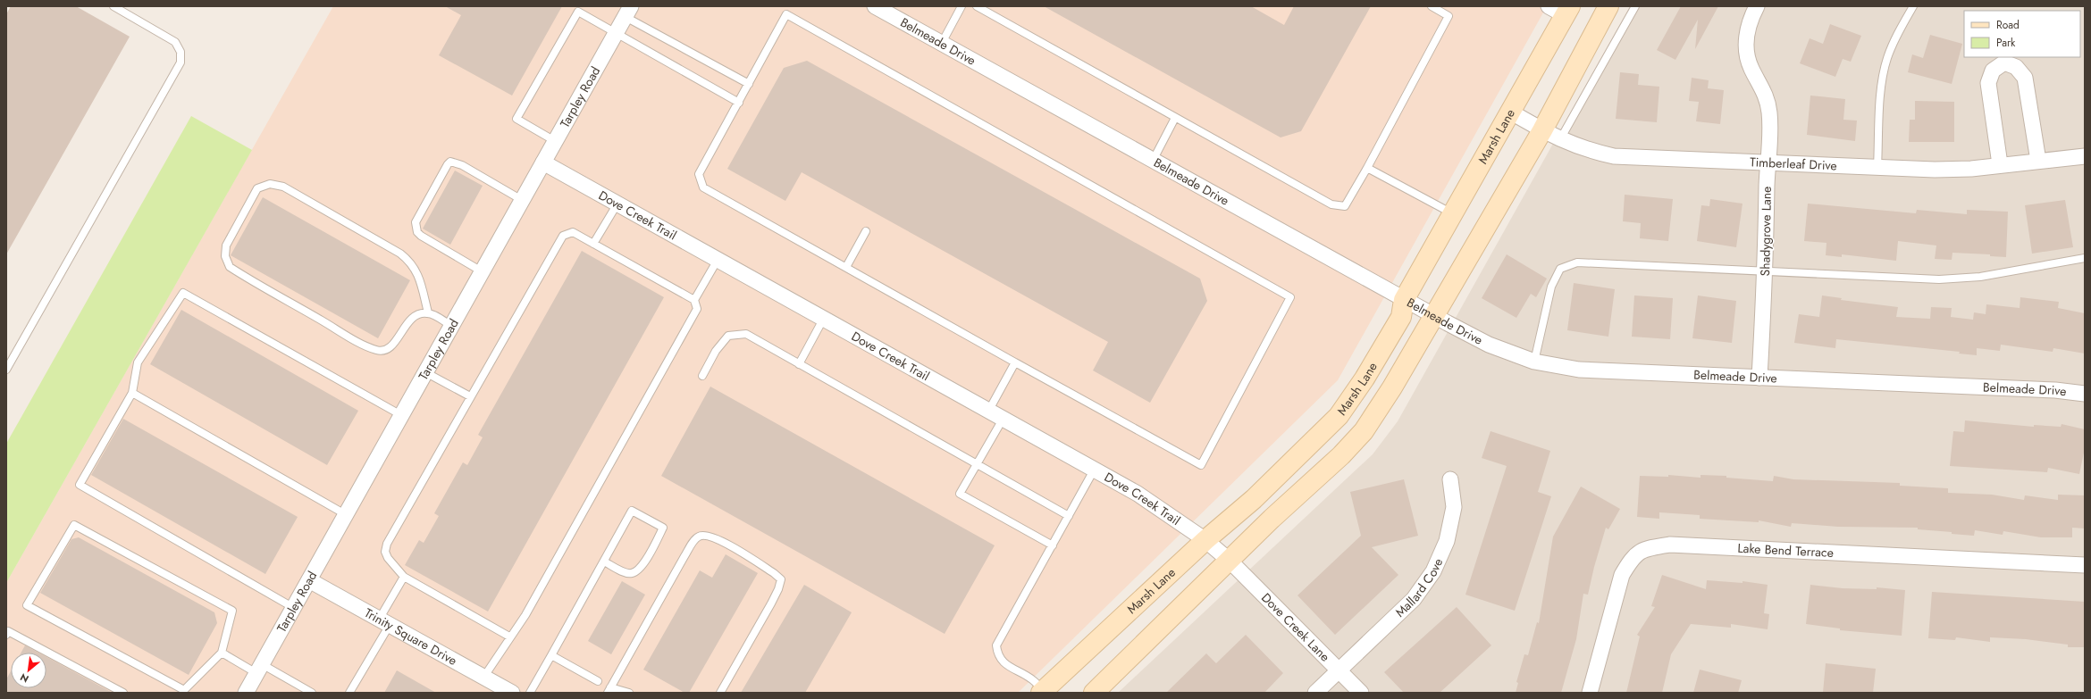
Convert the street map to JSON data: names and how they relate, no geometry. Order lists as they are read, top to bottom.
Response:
{
  "streets": {
    "main road": ["Marsh Lane"],
    "street": [
      "Belmeade Drive",
      "Tarpley Road",
      "Timberleaf Drive",
      "Dove Creek Trail",
      "Shadygrove Lane",
      "Lake Bend Terrace",
      "Mallard Cove",
      "Dove Creek Lane",
      "Trinity Square Drive"
    ]
  },
  "crossings": [
    ["Belmeade Drive", "Marsh Lane"],
    ["Belmeade Drive", "Shadygrove Lane"],
    ["Tarpley Road", "Dove Creek Trail"],
    ["Tarpley Road", "Trinity Square Drive"],
    ["Marsh Lane", "Timberleaf Drive"],
    ["Marsh Lane", "Dove Creek Trail"],
    ["Timberleaf Drive", "Shadygrove Lane"],
    ["Dove Creek Trail", "Dove Creek Lane"],
    ["Mallard Cove", "Dove Creek Lane"]
  ],
  "legend": ["Road", "Park"],
  "north": "bottom left"
}
